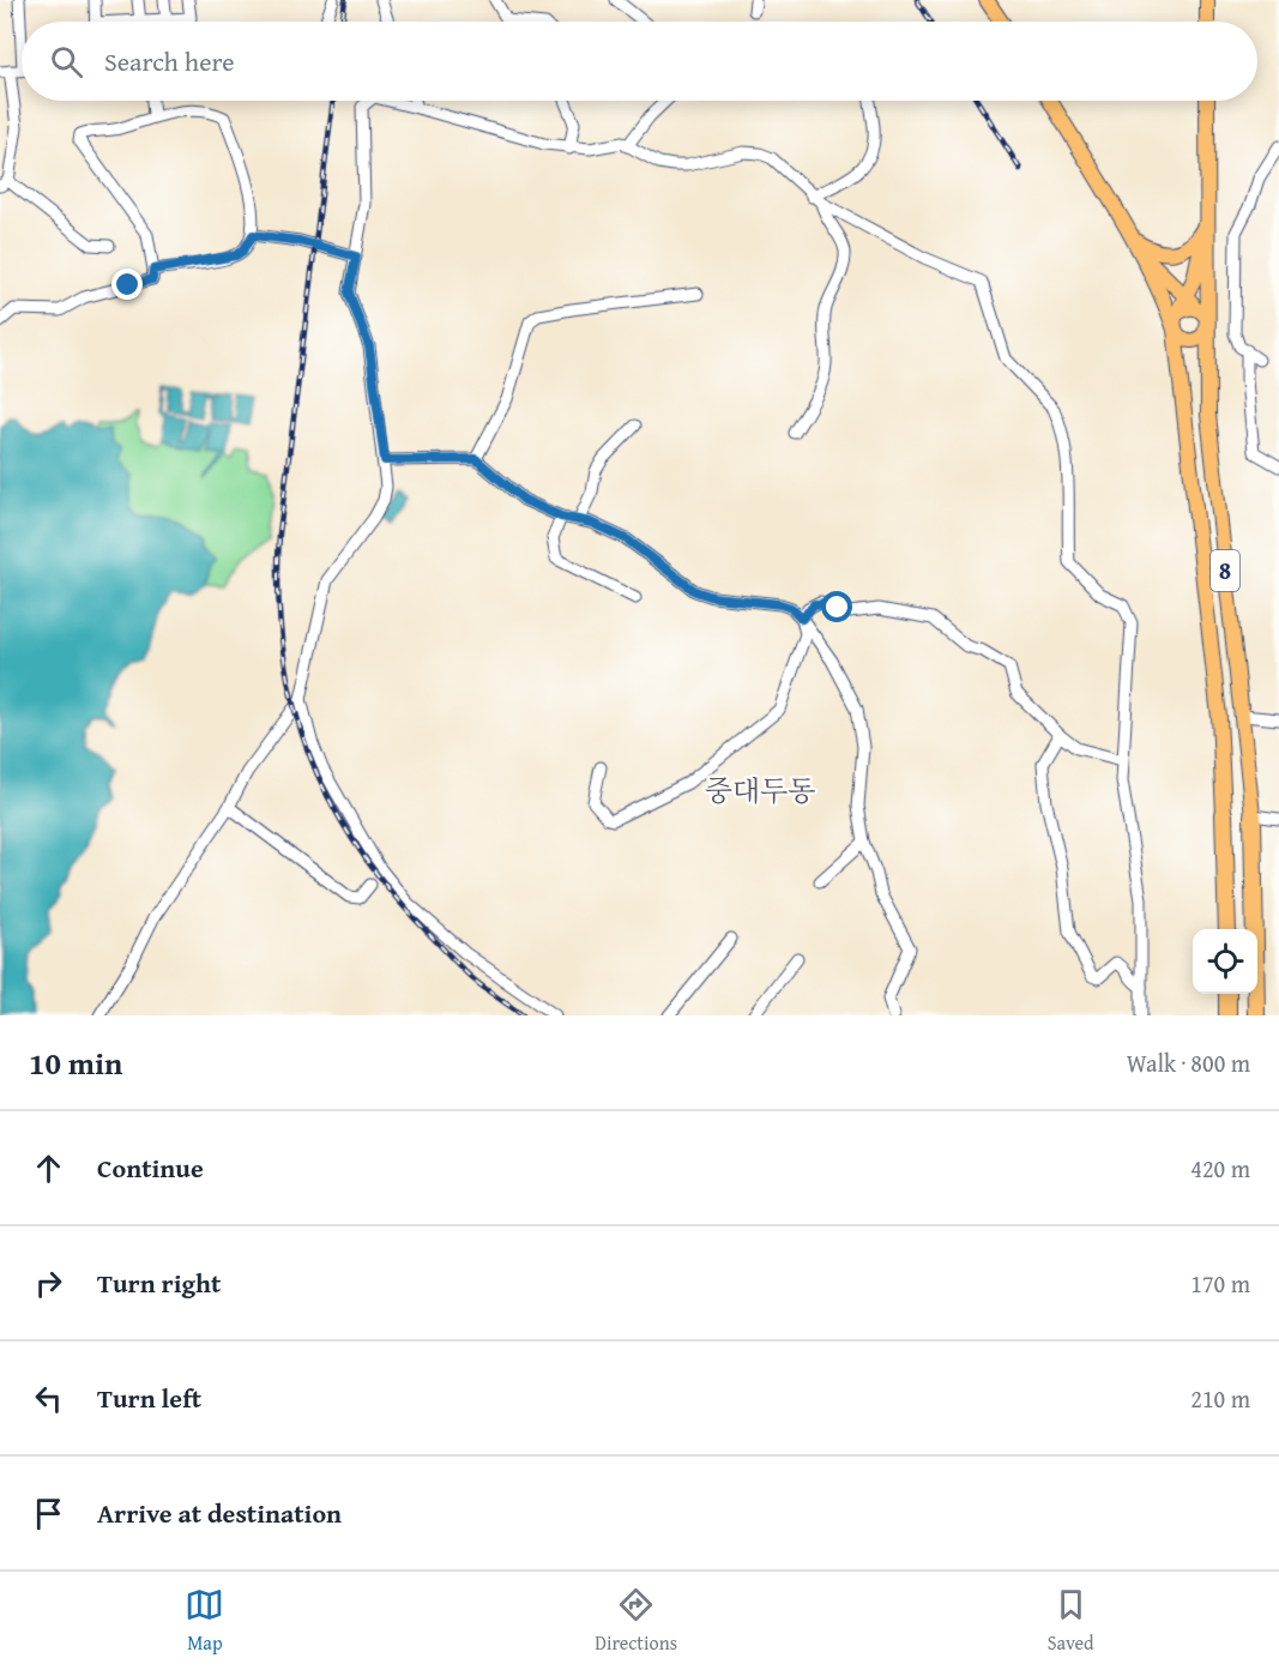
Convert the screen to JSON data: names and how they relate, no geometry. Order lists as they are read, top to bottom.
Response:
{
  "streets": {
    "highway": ["8"]
  },
  "districts": ["중대두동"],
  "page": {
    "search": "Search here",
    "heading": ["10 min", "Walk · 800 m"],
    "list": [
      ["Continue", "420 m"],
      ["Turn right", "170 m"],
      ["Turn left", "210 m"],
      "Arrive at destination"
    ],
    "nav": ["Map", "Directions", "Saved"]
  }
}
